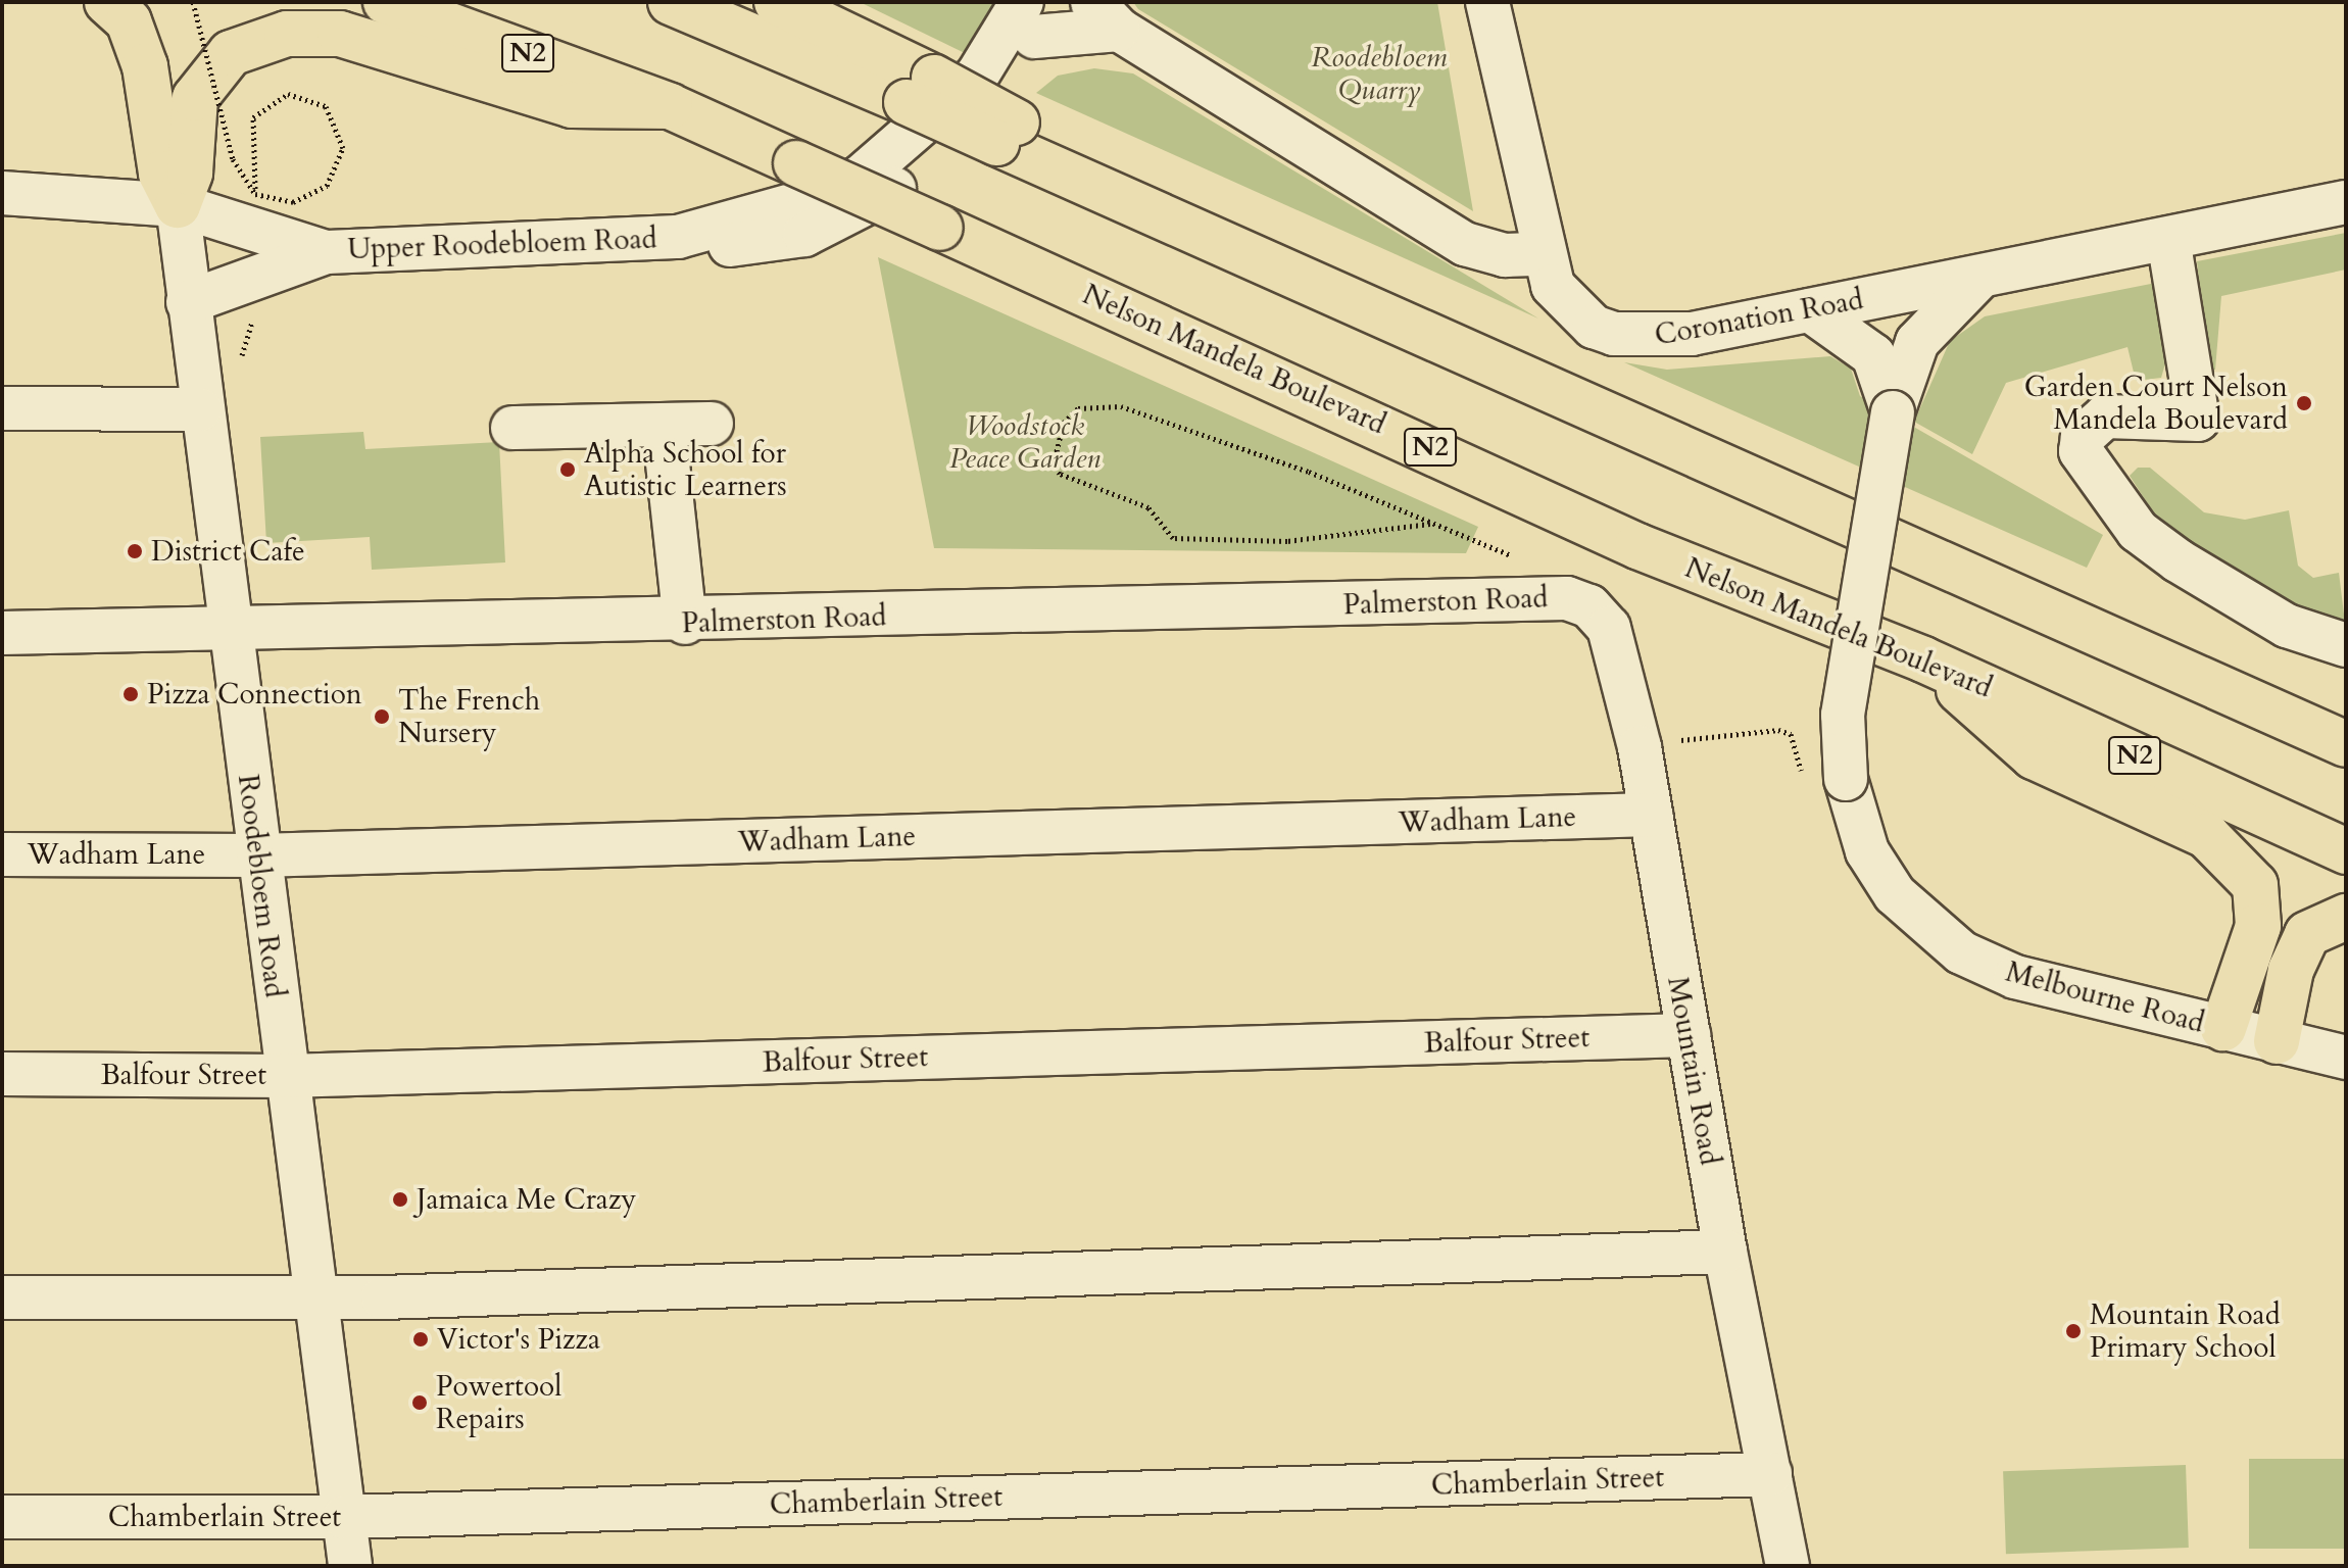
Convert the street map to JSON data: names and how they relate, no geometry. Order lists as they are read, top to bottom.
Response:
{
  "streets": {
    "highway": ["N2", "Nelson Mandela Boulevard"],
    "street": [
      "Upper Roodebloem Road",
      "Coronation Road",
      "Palmerston Road",
      "Wadham Lane",
      "Roodebloem Road",
      "Melbourne Road",
      "Balfour Street",
      "Mountain Road",
      "Chamberlain Street"
    ]
  },
  "crossings": [
    ["Upper Roodebloem Road", "Roodebloem Road"],
    ["Coronation Road", "Melbourne Road"],
    ["Palmerston Road", "Roodebloem Road"],
    ["Palmerston Road", "Mountain Road"],
    ["Wadham Lane", "Roodebloem Road"],
    ["Wadham Lane", "Mountain Road"],
    ["Roodebloem Road", "Balfour Street"],
    ["Roodebloem Road", "Chamberlain Street"],
    ["Balfour Street", "Mountain Road"],
    ["Mountain Road", "Chamberlain Street"]
  ],
  "parks": ["Roodebloem Quarry", "Woodstock Peace Garden"],
  "places": [
    "Garden Court Nelson Mandela Boulevard",
    "Alpha School for Autistic Learners",
    "District Cafe",
    "Pizza Connection",
    "The French Nursery",
    "Jamaica Me Crazy",
    "Mountain Road Primary School",
    "Victor's Pizza",
    "Powertool Repairs"
  ]
}
